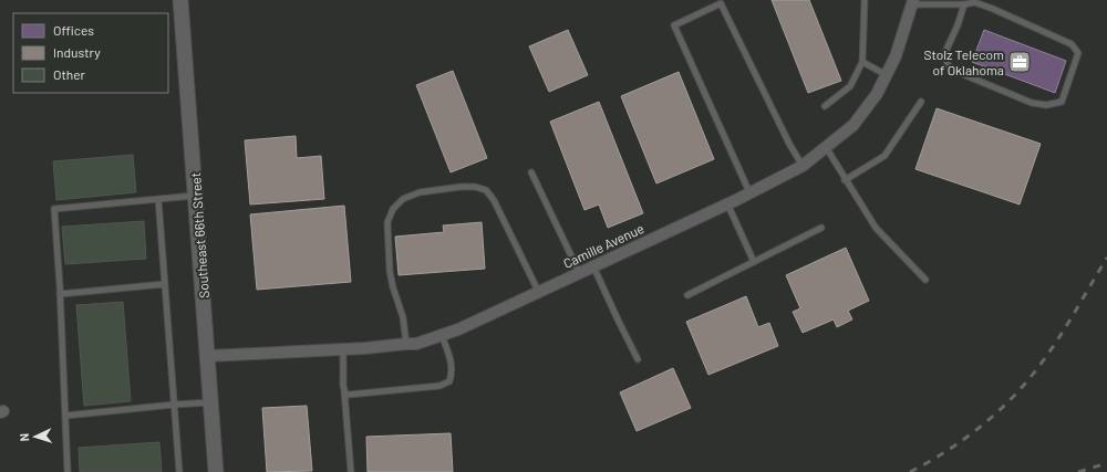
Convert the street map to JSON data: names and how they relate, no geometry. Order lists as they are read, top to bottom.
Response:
{
  "streets": {
    "street": ["Southeast 66th Street", "Camille Avenue"]
  },
  "crossings": [
    ["Southeast 66th Street", "Camille Avenue"]
  ],
  "places": {
    "office": ["Stolz Telecom of Oklahoma"]
  },
  "legend": ["Offices", "Industry", "Other"],
  "north": "left"
}
